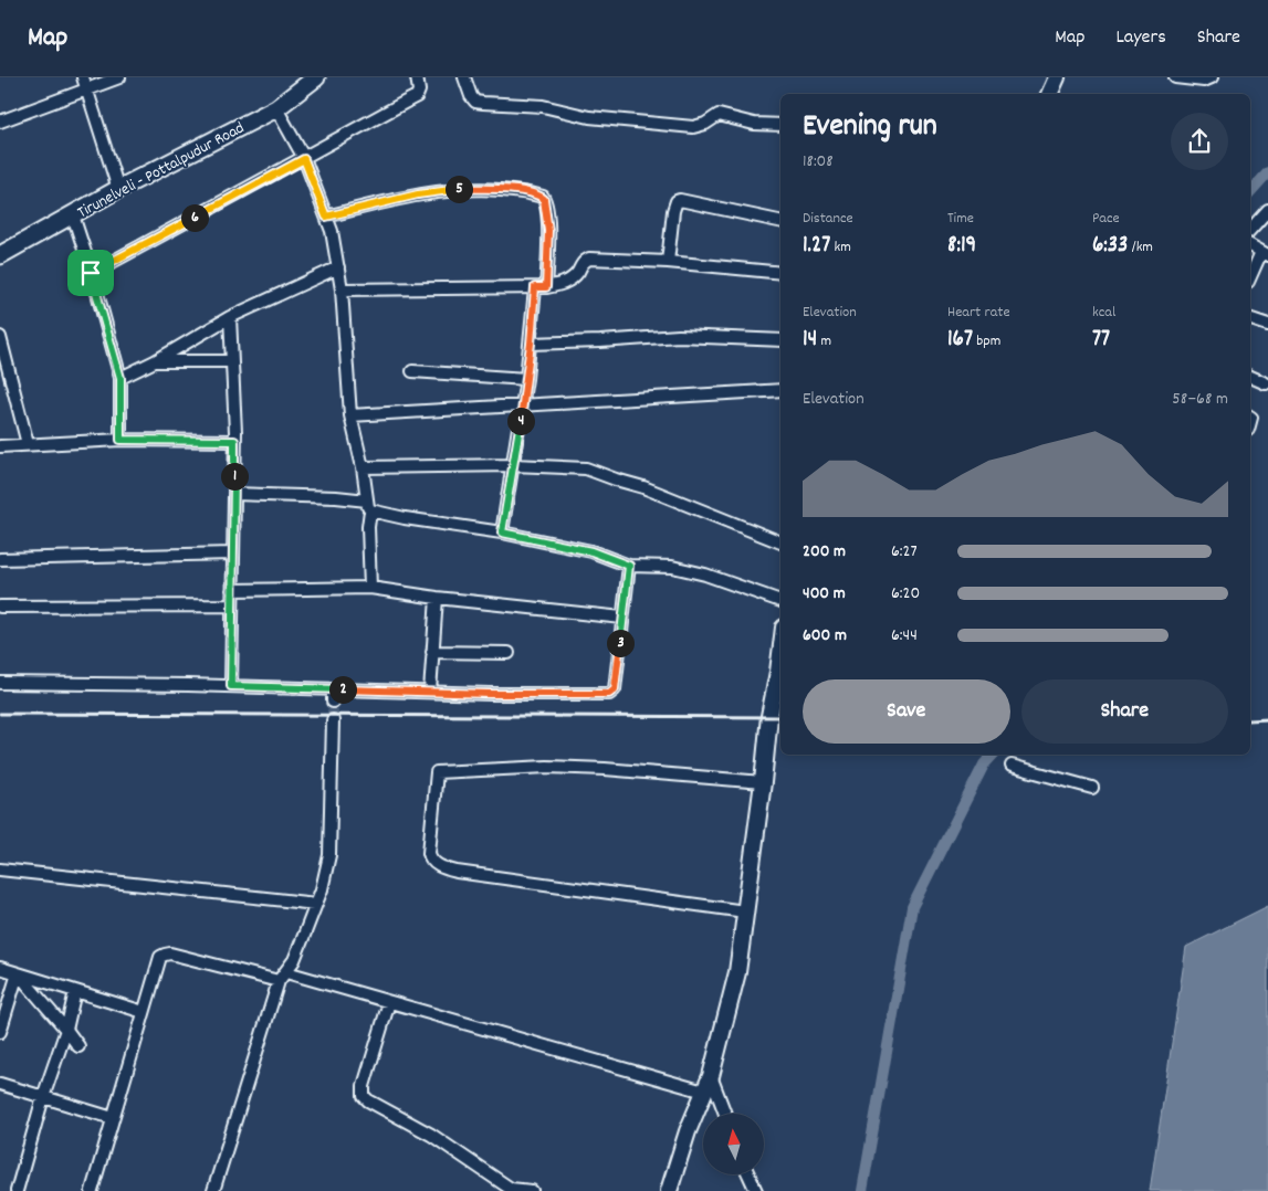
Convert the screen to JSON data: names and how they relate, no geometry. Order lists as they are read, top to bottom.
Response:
{
  "streets": {
    "main road": ["Tirunelveli - Pottalpudur Road"]
  },
  "north": "top",
  "page": {
    "header": "Map",
    "nav": ["Map", "Layers", "Share"],
    "heading": ["Evening run", "18:08"],
    "pins": [
      "5",
      "6",
      "4",
      "1",
      "3",
      "2"
    ],
    "stats": [
      ["Distance", "1.27 km"],
      ["Time", "8:19"],
      ["Pace", "6:33 /km"],
      ["Elevation", "14 m"],
      ["Heart rate", "167 bpm"],
      ["kcal", "77"]
    ],
    "chart": ["Elevation", "58–68 m"],
    "list": [
      {
        "name": "200 m",
        "note": "6:27"
      },
      {
        "name": "400 m",
        "note": "6:20"
      },
      {
        "name": "600 m",
        "note": "6:44"
      }
    ],
    "buttons": ["Save", "Share"]
  }
}
